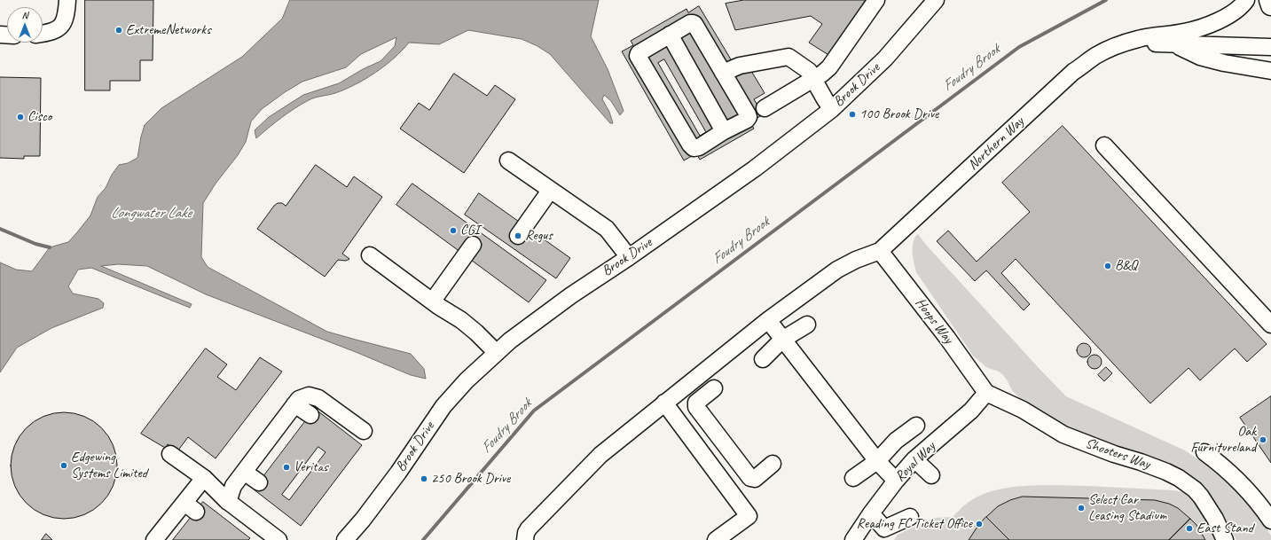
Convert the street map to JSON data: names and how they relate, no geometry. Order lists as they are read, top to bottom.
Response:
{
  "streets": {
    "street": [
      "Brook Drive",
      "Northern Way",
      "Hoops Way",
      "Shooters Way",
      "Royal Way"
    ]
  },
  "crossings": [
    ["Northern Way", "Hoops Way"],
    ["Hoops Way", "Shooters Way"],
    ["Hoops Way", "Royal Way"],
    ["Shooters Way", "Royal Way"]
  ],
  "water": ["Foudry Brook", "Longwater Lake"],
  "places": [
    "ExtremeNetworks",
    "100 Brook Drive",
    "Cisco",
    "CGI",
    "Regus",
    "B&Q",
    "Oak Furnitureland",
    "Edgewing Systems Limited",
    "Veritas",
    "250 Brook Drive",
    "Select Car Leasing Stadium",
    "Reading FC Ticket Office",
    "East Stand"
  ],
  "north": "top"
}
